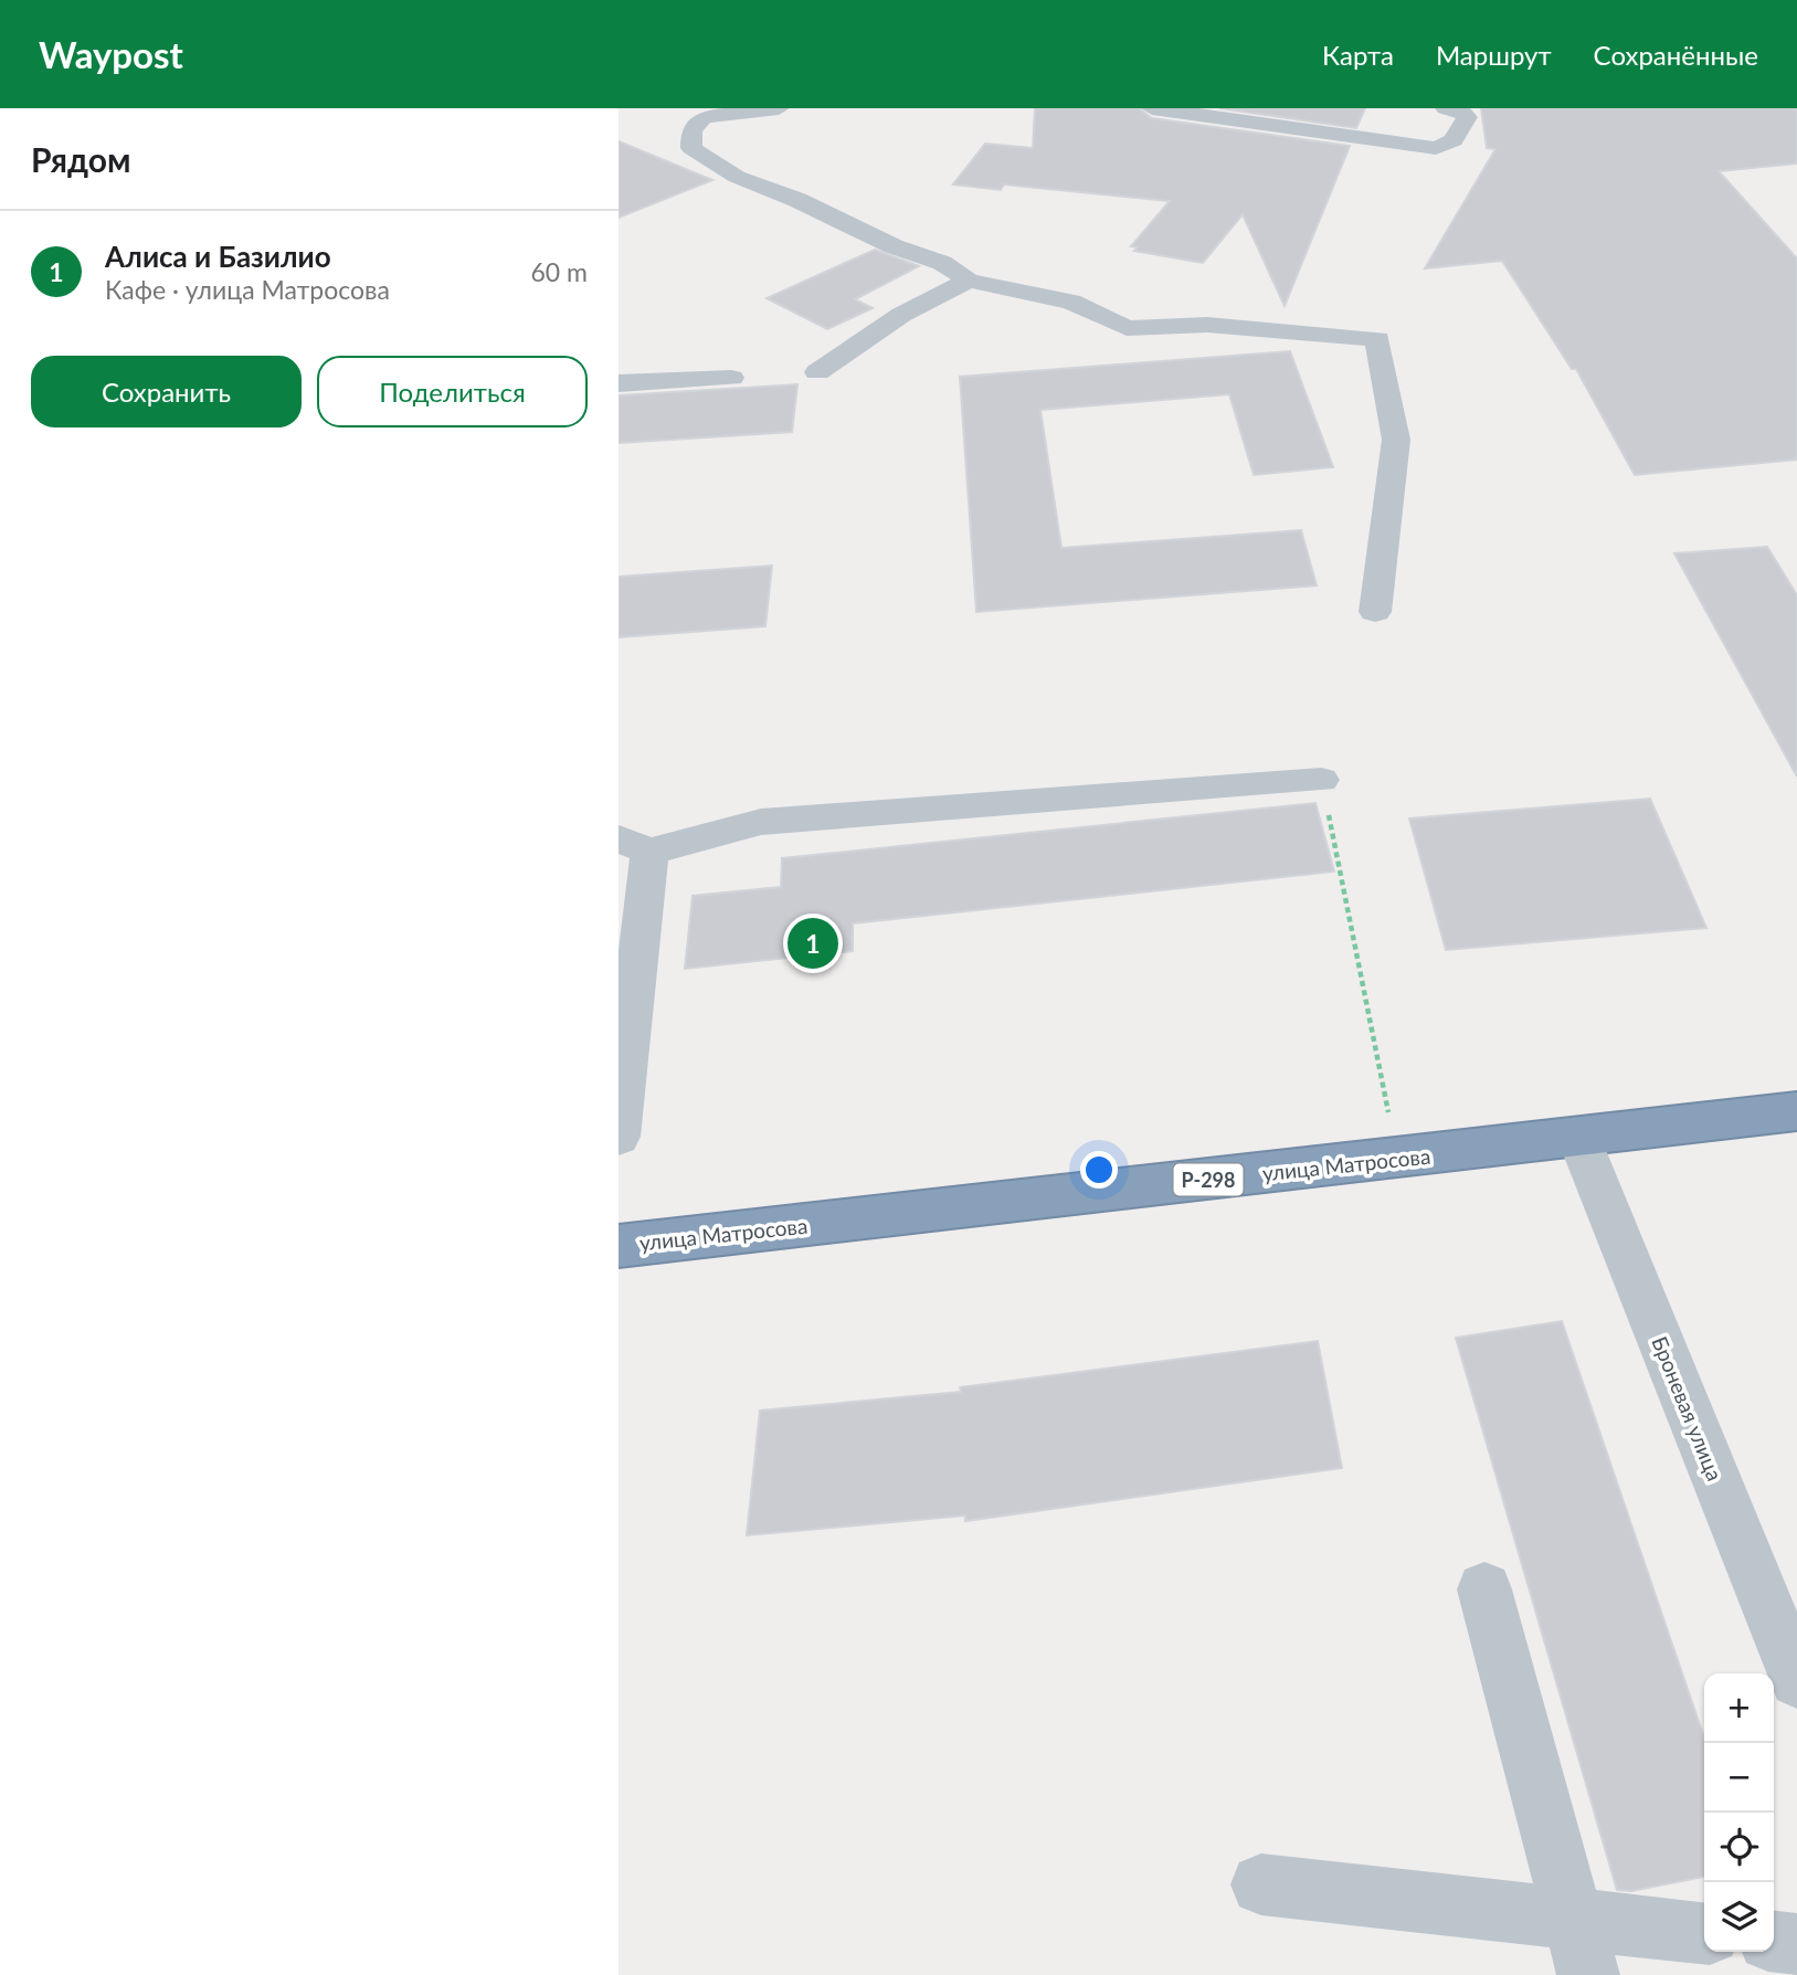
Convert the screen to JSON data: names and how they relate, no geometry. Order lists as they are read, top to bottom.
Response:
{
  "streets": {
    "highway": ["улица Матросова", "Р-298"],
    "street": ["Броневая улица"]
  },
  "crossings": [
    ["улица Матросова", "Броневая улица"]
  ],
  "page": {
    "header": "Waypost",
    "nav": ["Карта", "Маршрут", "Сохранённые"],
    "heading": "Рядом",
    "list": [
      {
        "mark": "1",
        "name": "Алиса и Базилио",
        "note": "Кафе · улица Матросова",
        "value": "60 m"
      }
    ],
    "buttons": ["Сохранить", "Поделиться"],
    "pins": "1",
    "map_buttons": ["+", "−"]
  }
}
